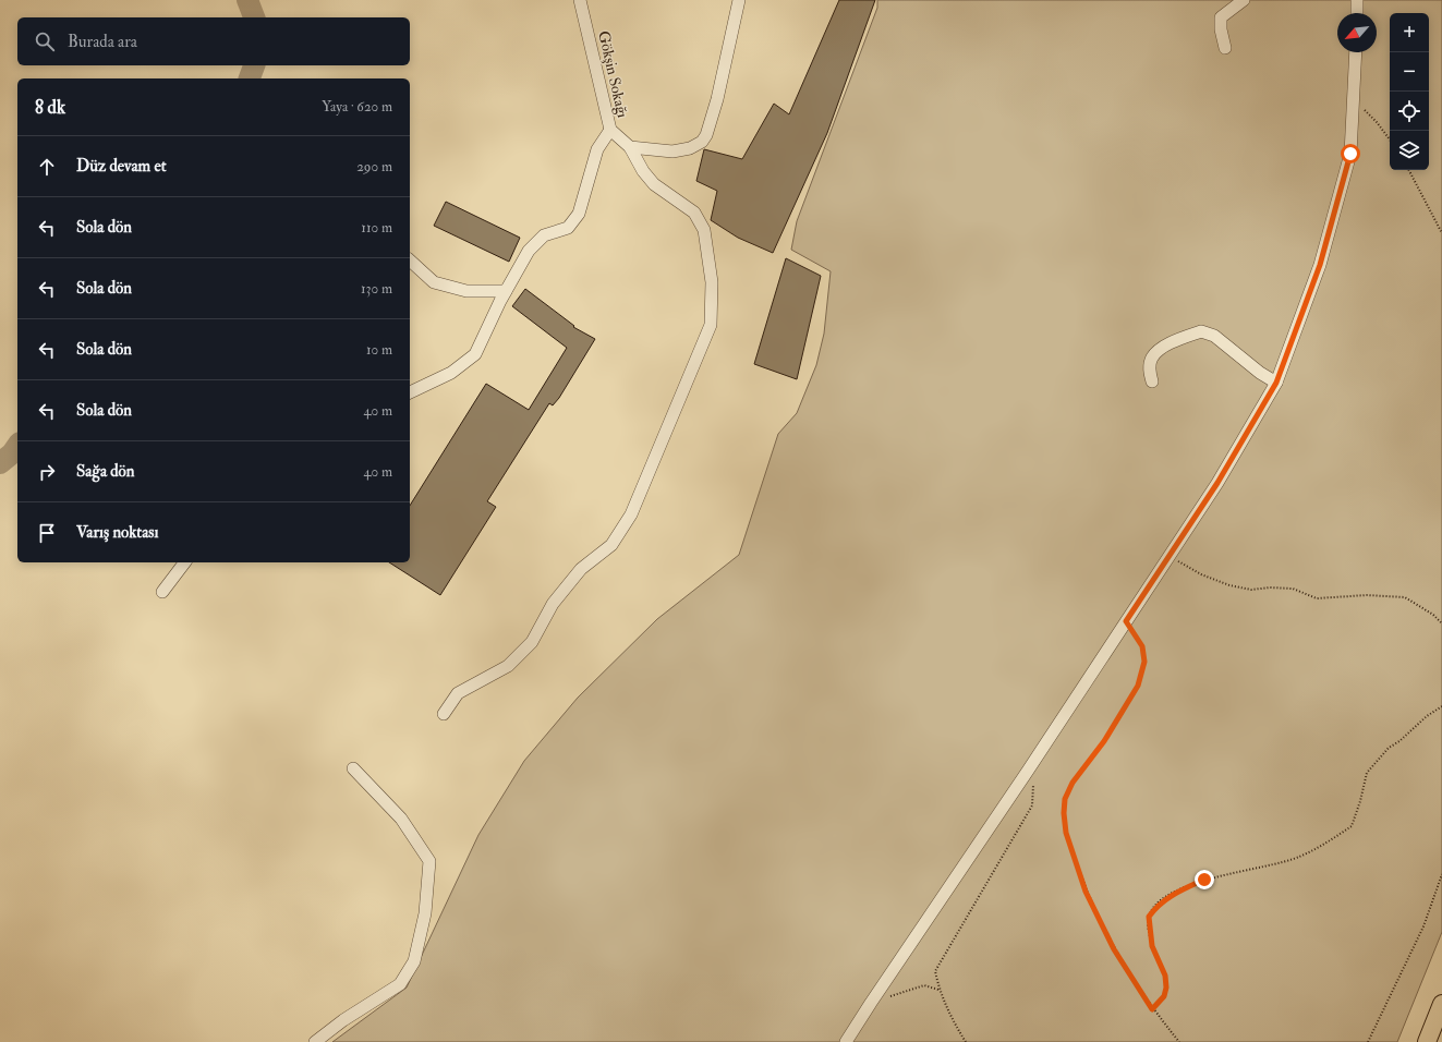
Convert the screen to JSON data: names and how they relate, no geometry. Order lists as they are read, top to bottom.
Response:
{
  "streets": {
    "street": ["Gökşin Sokağı"]
  },
  "north": "bottom left",
  "page": {
    "map_buttons": ["+", "−"],
    "search": "Burada ara",
    "heading": ["8 dk", "Yaya · 620 m"],
    "list": [
      ["Düz devam et", "290 m"],
      ["Sola dön", "110 m"],
      ["Sola dön", "130 m"],
      ["Sola dön", "10 m"],
      ["Sola dön", "40 m"],
      ["Sağa dön", "40 m"],
      "Varış noktası"
    ]
  }
}
